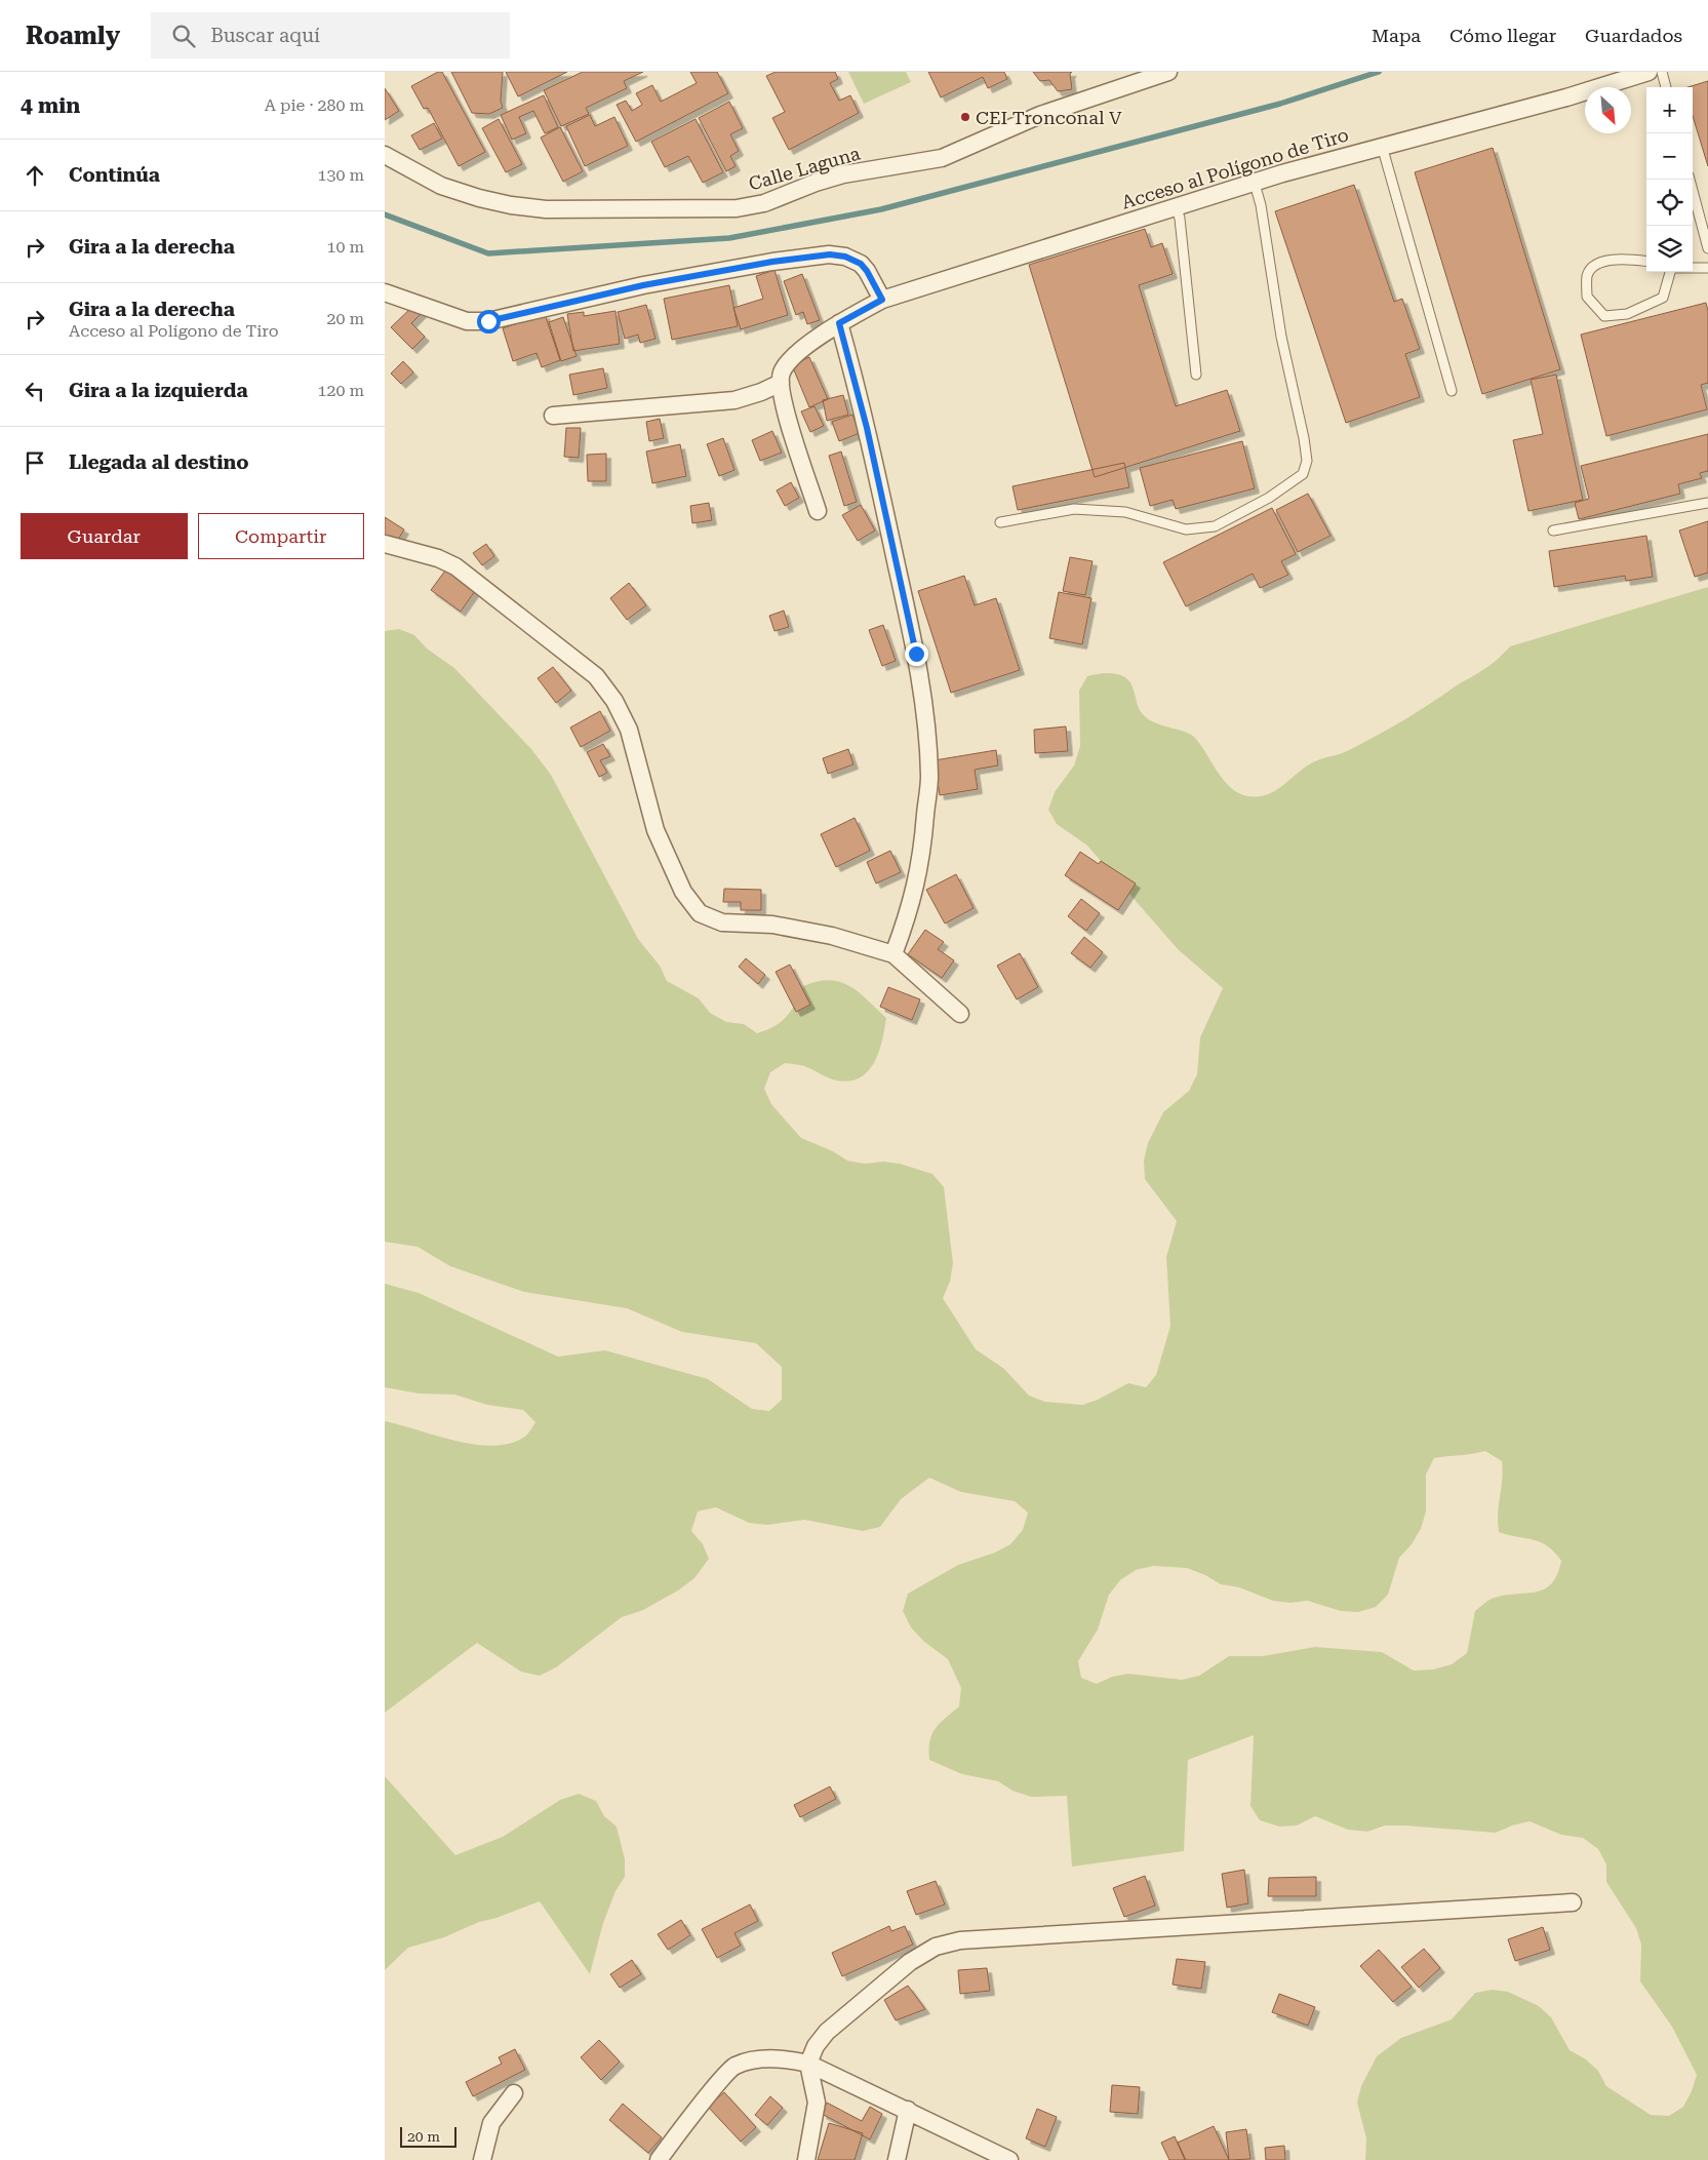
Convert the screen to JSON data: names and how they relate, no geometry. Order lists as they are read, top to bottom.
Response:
{
  "streets": {
    "street": ["Calle Laguna", "Acceso al Polígono de Tiro"]
  },
  "places": ["CEI Tronconal V"],
  "scale_bar": "20 m",
  "north": "bottom right",
  "page": {
    "header": "Roamly",
    "search": "Buscar aquí",
    "nav": ["Mapa", "Cómo llegar", "Guardados"],
    "heading": ["4 min", "A pie · 280 m"],
    "map_buttons": ["+", "−"],
    "list": [
      ["Continúa", "130 m"],
      ["Gira a la derecha", "10 m"],
      ["Gira a la derecha", "Acceso al Polígono de Tiro", "20 m"],
      ["Gira a la izquierda", "120 m"],
      "Llegada al destino"
    ],
    "buttons": ["Guardar", "Compartir"],
    "scale": "20 m"
  }
}
